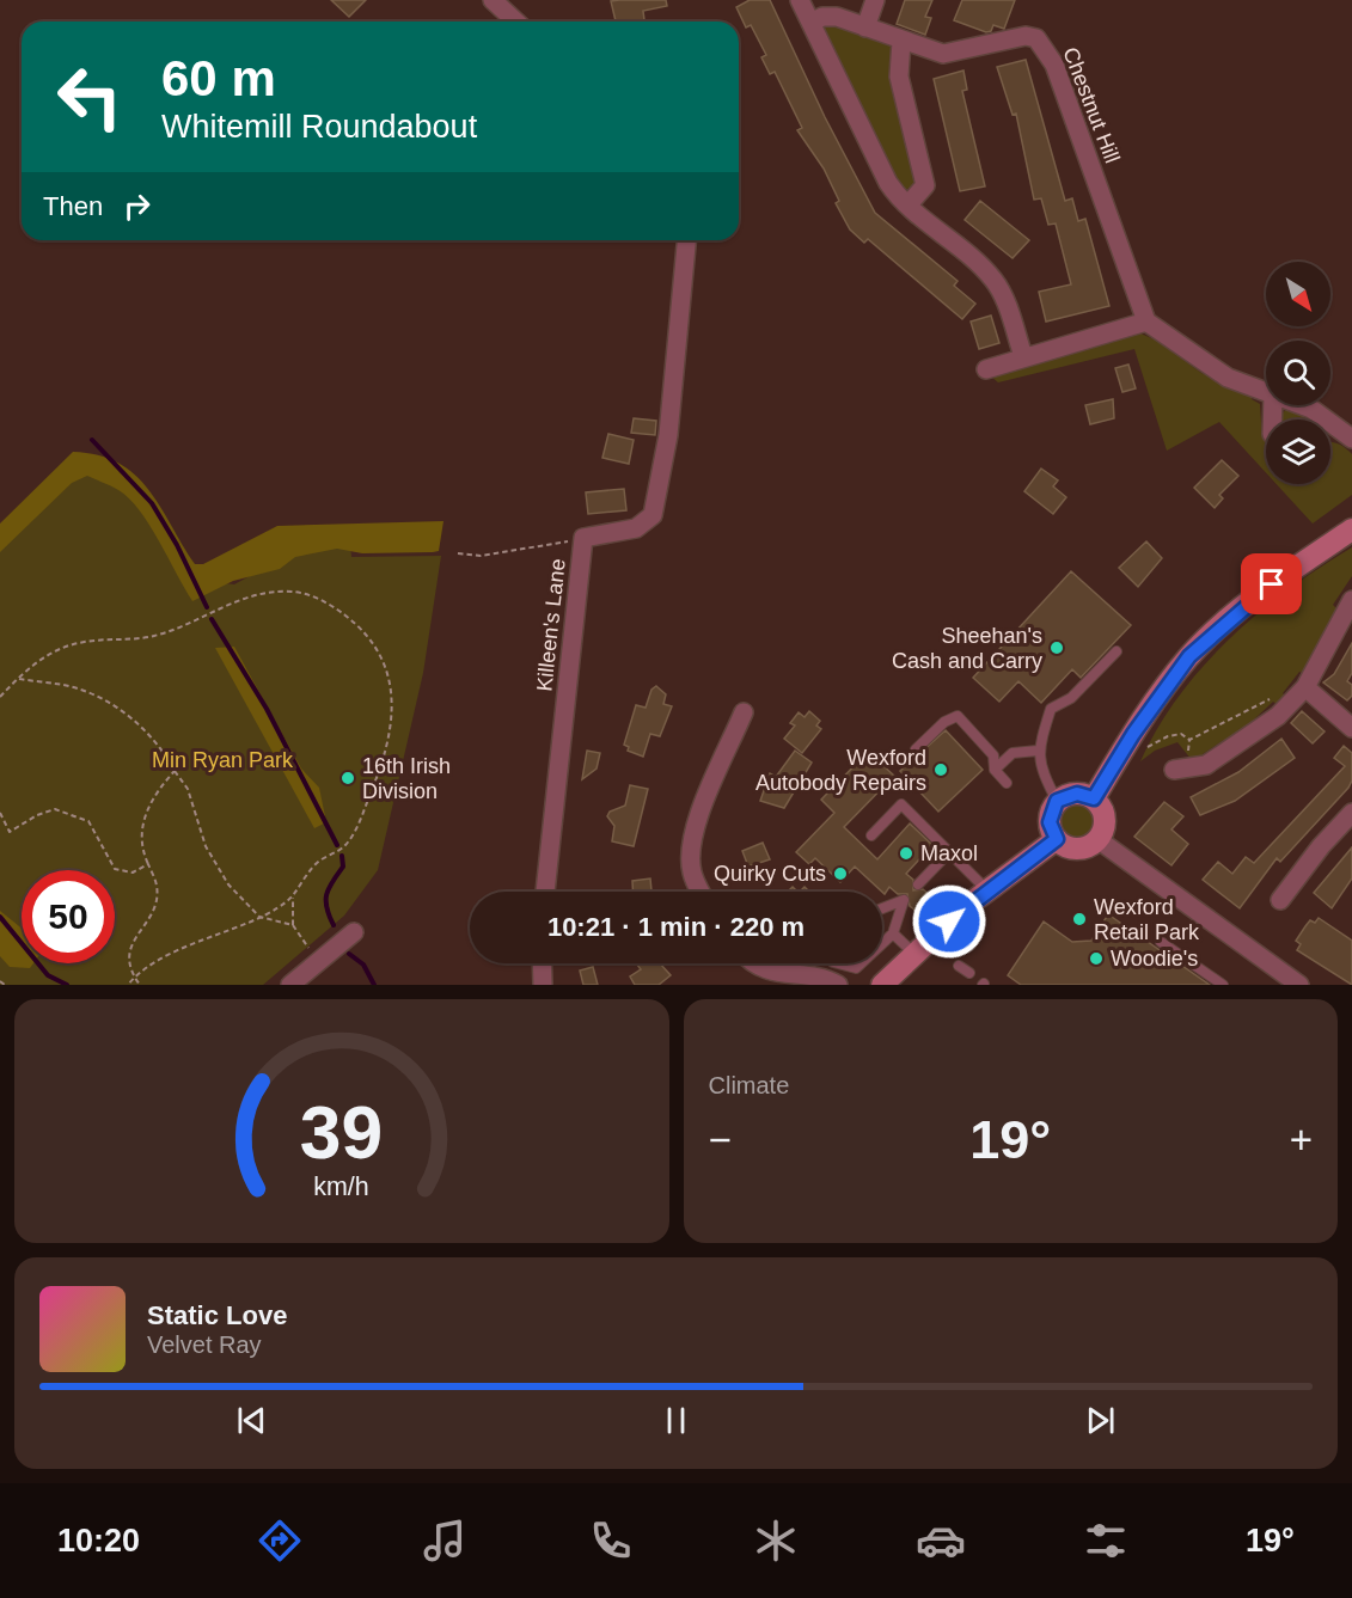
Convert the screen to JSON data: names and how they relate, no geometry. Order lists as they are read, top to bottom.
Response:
{
  "streets": {
    "street": ["Chestnut Hill", "Killeen's Lane"]
  },
  "parks": ["Min Ryan Park"],
  "places": [
    "Sheehan's Cash and Carry",
    "Wexford Autobody Repairs",
    "16th Irish Division",
    "Maxol",
    "Quirky Cuts",
    "Wexford Retail Park",
    "Woodie's"
  ],
  "north": "bottom right",
  "page": {
    "turn": ["60 m", "Whitemill Roundabout"],
    "then": "Then",
    "limit": "50",
    "trip": "10:21 · 1 min · 220 m",
    "tile": "Climate",
    "heat": ["−", "19°", "+"],
    "song": ["Static Love", "Velvet Ray"],
    "tabs": ["10:20", "19°"],
    "gauge": ["39", "km/h"]
  }
}
